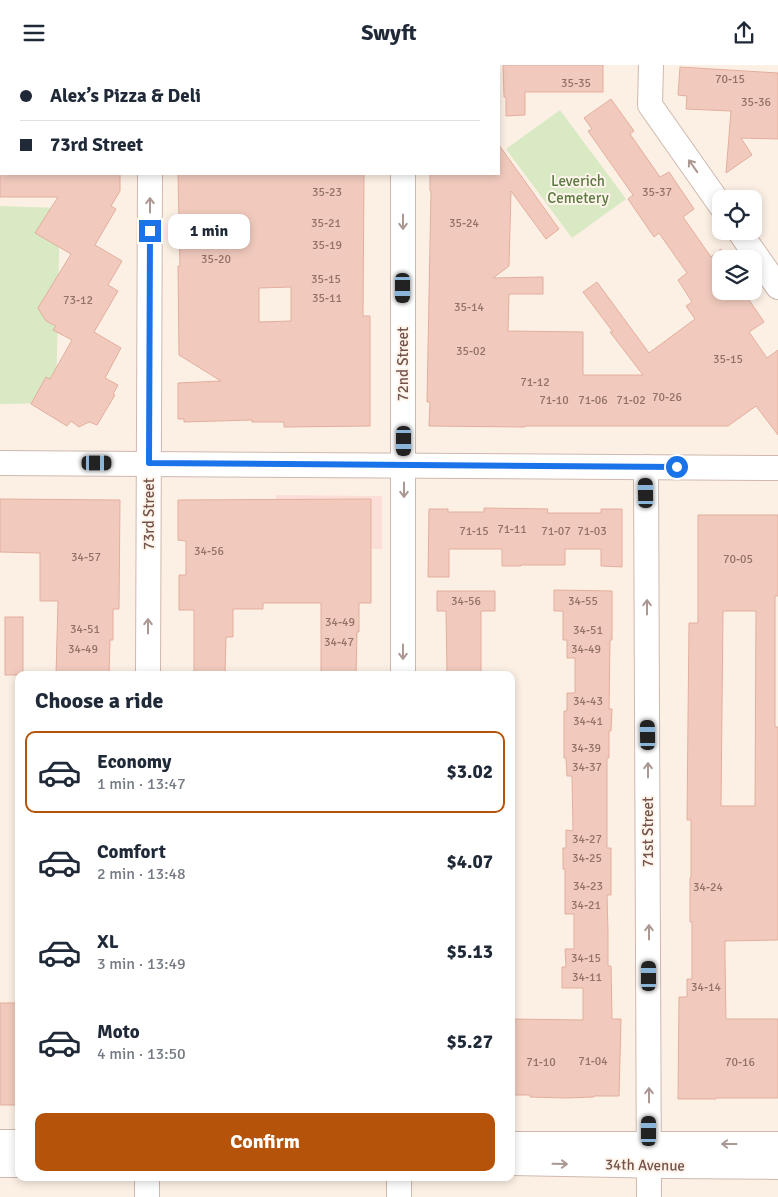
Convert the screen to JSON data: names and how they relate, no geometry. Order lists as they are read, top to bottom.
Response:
{
  "streets": {
    "street": [
      "72nd Street",
      "73rd Street",
      "71st Street",
      "34th Avenue"
    ]
  },
  "crossings": [
    ["71st Street", "34th Avenue"]
  ],
  "one_way": ["72nd Street", "73rd Street", "71st Street"],
  "parks": ["Leverich Cemetery"],
  "house_numbers": [
    "70-15",
    "35-35",
    "35-36",
    "35-23",
    "35-37",
    "35-21",
    "35-24",
    "35-19",
    "35-20",
    "35-15",
    "35-11",
    "73-12",
    "35-14",
    "35-02",
    "35-15",
    "71-12",
    "70-26",
    "71-10",
    "71-06",
    "71-02",
    "71-11",
    "71-15",
    "71-07",
    "71-03",
    "34-56",
    "34-57",
    "70-05",
    "34-56",
    "34-55",
    "34-49",
    "34-51",
    "34-51",
    "34-47",
    "34-49",
    "34-49",
    "34-43",
    "34-41",
    "34-39",
    "34-37",
    "34-27",
    "34-25",
    "34-23",
    "34-24",
    "34-21",
    "34-15",
    "34-11",
    "34-14",
    "71-04",
    "71-10",
    "70-16"
  ],
  "page": {
    "header": "Swyft",
    "banner": ["Alex’s Pizza & Deli", "73rd Street"],
    "bubble": "1 min",
    "heading": "Choose a ride",
    "list": [
      {
        "name": "Economy",
        "note": "1 min · 13:47",
        "value": "$3.02"
      },
      {
        "name": "Comfort",
        "note": "2 min · 13:48",
        "value": "$4.07"
      },
      {
        "name": "XL",
        "note": "3 min · 13:49",
        "value": "$5.13"
      },
      {
        "name": "Moto",
        "note": "4 min · 13:50",
        "value": "$5.27"
      }
    ],
    "buttons": "Confirm"
  }
}
